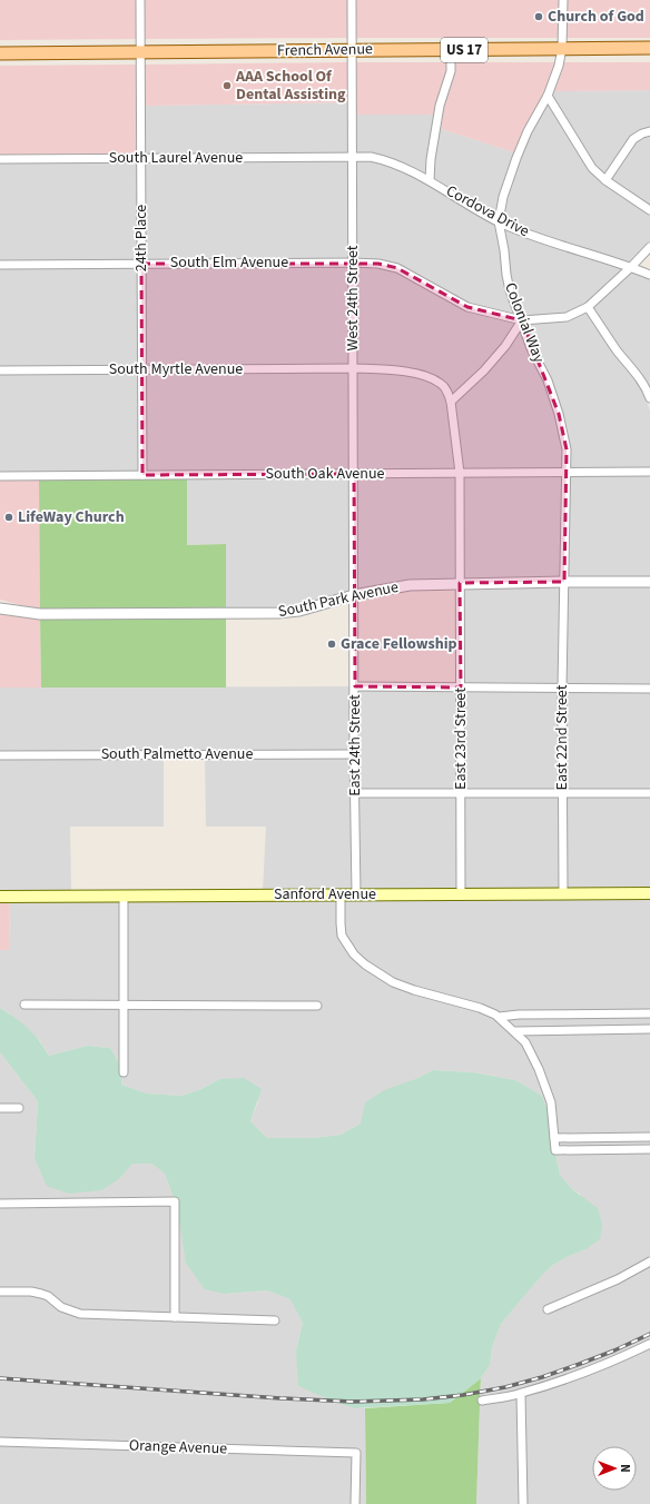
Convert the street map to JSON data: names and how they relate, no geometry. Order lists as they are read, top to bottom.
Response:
{
  "streets": {
    "main road": ["French Avenue", "US 17", "Sanford Avenue"],
    "street": [
      "South Laurel Avenue",
      "Cordova Drive",
      "24th Place",
      "South Elm Avenue",
      "West 24th Street",
      "Colonial Way",
      "South Myrtle Avenue",
      "South Oak Avenue",
      "South Park Avenue",
      "East 22nd Street",
      "East 23rd Street",
      "East 24th Street",
      "South Palmetto Avenue",
      "Orange Avenue"
    ]
  },
  "crossings": [
    ["French Avenue", "24th Place"],
    ["French Avenue", "West 24th Street"],
    ["French Avenue", "Colonial Way"],
    ["South Laurel Avenue", "Cordova Drive"],
    ["South Laurel Avenue", "24th Place"],
    ["South Laurel Avenue", "West 24th Street"],
    ["Cordova Drive", "South Elm Avenue"],
    ["Cordova Drive", "West 24th Street"],
    ["Cordova Drive", "Colonial Way"],
    ["24th Place", "South Elm Avenue"],
    ["24th Place", "South Myrtle Avenue"],
    ["24th Place", "South Oak Avenue"],
    ["South Elm Avenue", "West 24th Street"],
    ["South Elm Avenue", "Colonial Way"],
    ["West 24th Street", "South Myrtle Avenue"],
    ["West 24th Street", "South Oak Avenue"],
    ["West 24th Street", "South Park Avenue"],
    ["West 24th Street", "East 24th Street"],
    ["Colonial Way", "South Oak Avenue"],
    ["Colonial Way", "South Park Avenue"],
    ["Colonial Way", "East 22nd Street"],
    ["South Myrtle Avenue", "East 23rd Street"],
    ["South Oak Avenue", "East 23rd Street"],
    ["South Park Avenue", "East 22nd Street"],
    ["South Park Avenue", "East 23rd Street"],
    ["South Park Avenue", "East 24th Street"],
    ["East 22nd Street", "Sanford Avenue"],
    ["East 23rd Street", "Sanford Avenue"],
    ["East 24th Street", "South Palmetto Avenue"],
    ["East 24th Street", "Sanford Avenue"]
  ],
  "places": [
    "Church of God",
    "AAA School Of Dental Assisting",
    "LifeWay Church",
    "Grace Fellowship"
  ],
  "north": "right"
}
